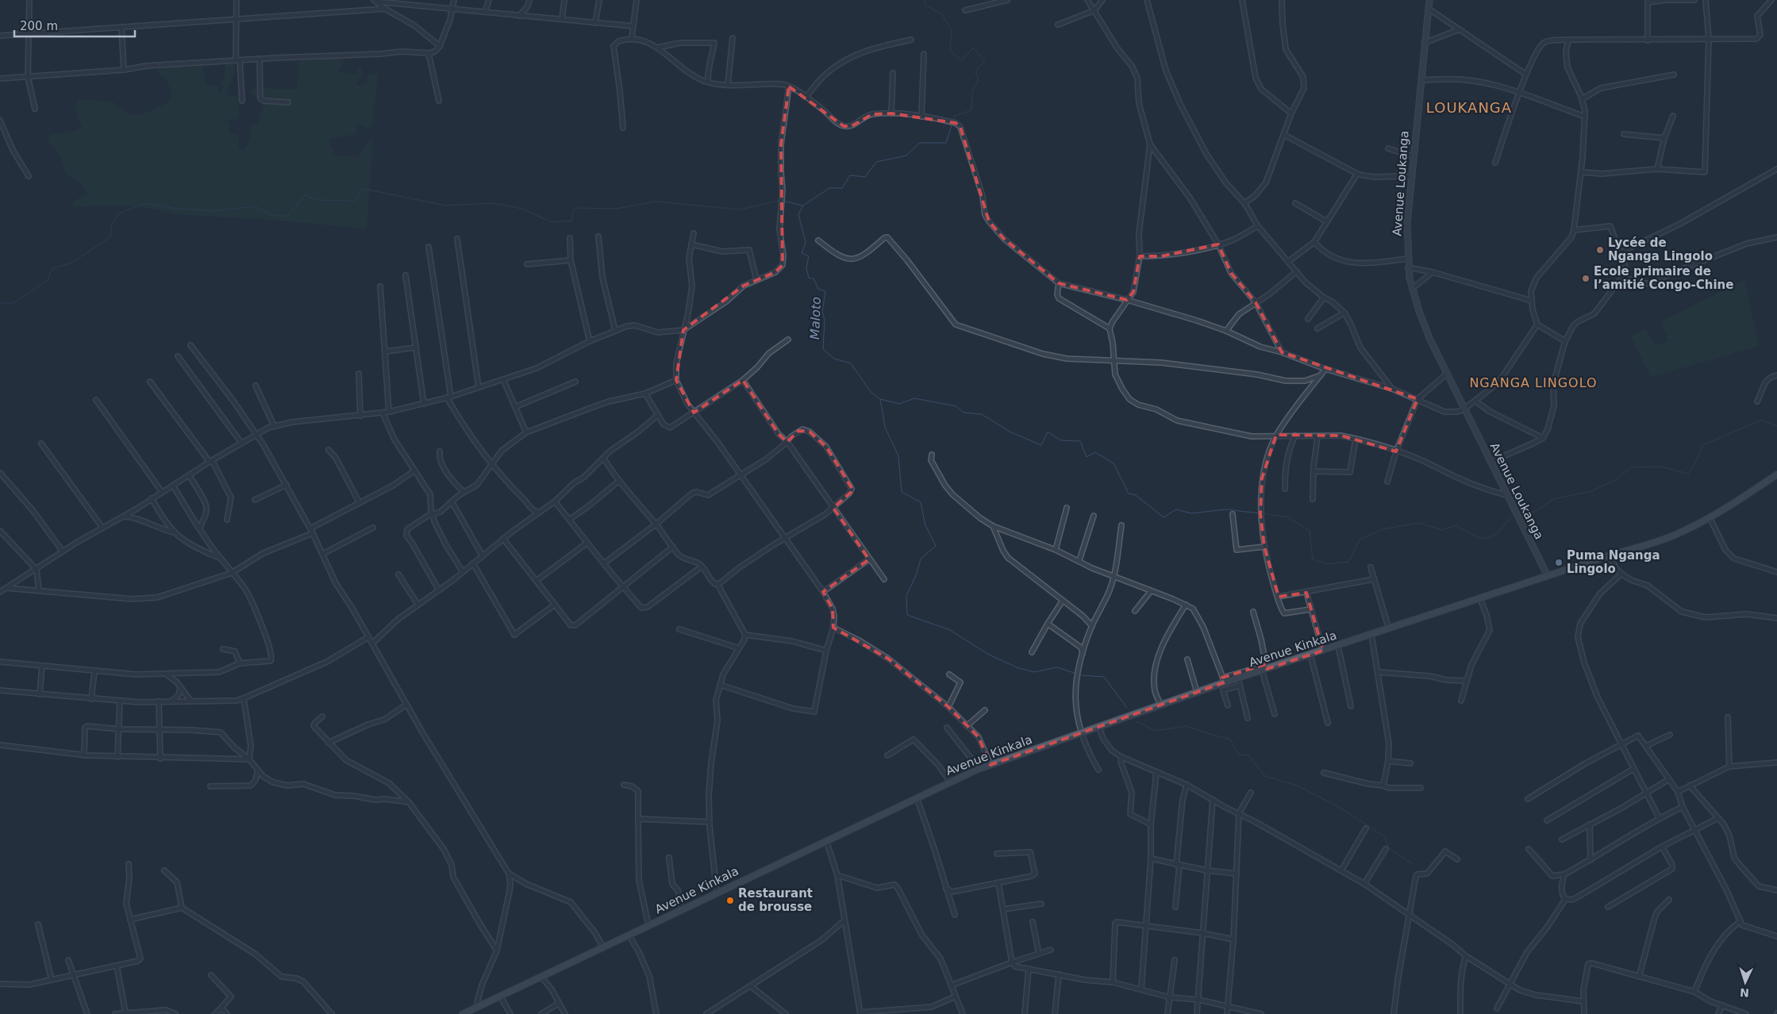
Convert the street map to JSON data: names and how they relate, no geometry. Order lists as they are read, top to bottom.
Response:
{
  "streets": {
    "main road": ["Avenue Loukanga", "Avenue Kinkala"]
  },
  "crossings": [
    ["Avenue Loukanga", "Avenue Kinkala"]
  ],
  "districts": ["LOUKANGA", "NGANGA LINGOLO"],
  "water": ["Maloto"],
  "places": [
    "Lycée de Nganga Lingolo",
    "Ecole primaire de l’amitié Congo-Chine",
    "Puma Nganga Lingolo",
    "Restaurant de brousse"
  ],
  "scale_bar": "200 m",
  "north": "bottom"
}
